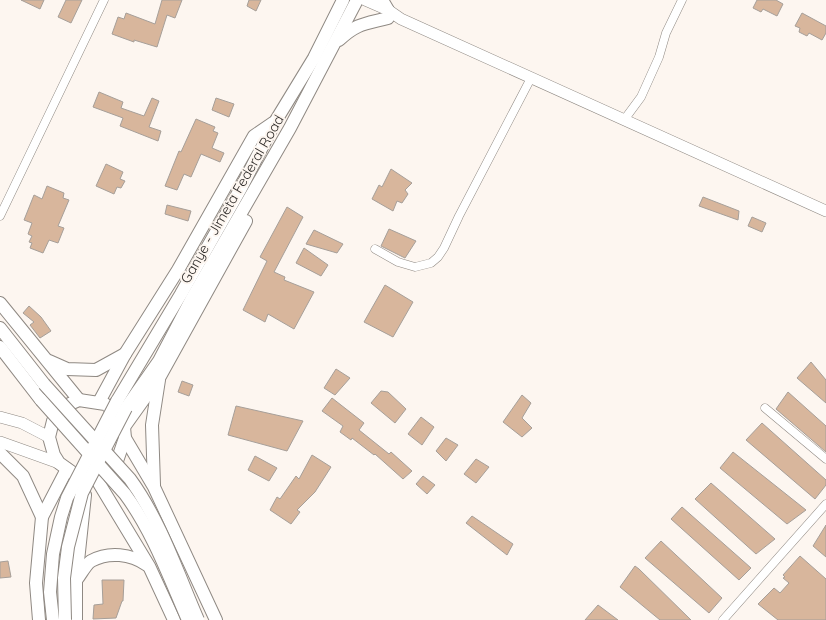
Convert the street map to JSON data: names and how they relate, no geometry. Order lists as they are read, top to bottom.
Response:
{
  "streets": {
    "main road": ["Ganye - Jimeta Federal Road"]
  }
}
